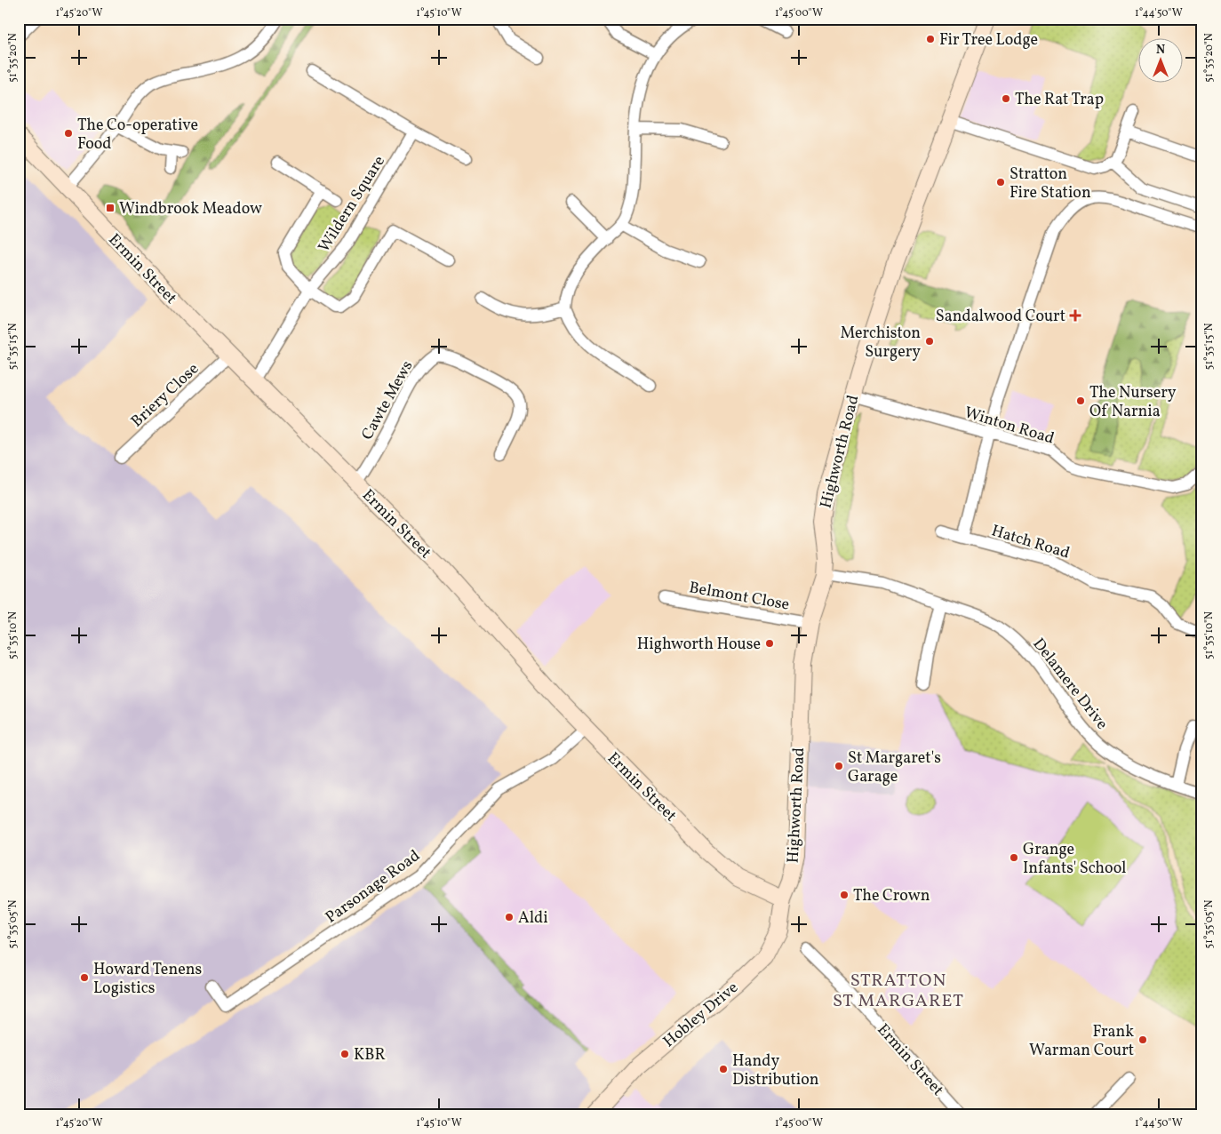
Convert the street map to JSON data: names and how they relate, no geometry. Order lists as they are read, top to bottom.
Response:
{
  "streets": {
    "main road": ["Ermin Street", "Highworth Road", "Hobley Drive"],
    "street": [
      "Wildern Square",
      "Briery Close",
      "Cawte Mews",
      "Winton Road",
      "Hatch Road",
      "Belmont Close",
      "Delamere Drive",
      "Parsonage Road"
    ]
  },
  "crossings": [
    ["Wildern Square", "Ermin Street"],
    ["Ermin Street", "Briery Close"],
    ["Ermin Street", "Cawte Mews"],
    ["Ermin Street", "Highworth Road"],
    ["Ermin Street", "Parsonage Road"],
    ["Ermin Street", "Hobley Drive"],
    ["Winton Road", "Highworth Road"],
    ["Highworth Road", "Belmont Close"],
    ["Highworth Road", "Delamere Drive"],
    ["Highworth Road", "Hobley Drive"]
  ],
  "districts": ["STRATTON ST MARGARET"],
  "places": {
    "other": [
      "Fir Tree Lodge",
      "The Rat Trap",
      "The Co-operative Food",
      "Stratton Fire Station",
      "Merchiston Surgery",
      "The Nursery Of Narnia",
      "Highworth House",
      "St Margaret's Garage",
      "Grange Infants' School",
      "The Crown",
      "Aldi",
      "Howard Tenens Logistics",
      "Frank Warman Court",
      "KBR",
      "Handy Distribution"
    ],
    "transit": ["Windbrook Meadow"],
    "health": ["Sandalwood Court"]
  },
  "north": "top",
  "coordinates": [
    "1°45'20\"W",
    "1°45'10\"W",
    "1°45'00\"W",
    "1°44'50\"W",
    "51°35'20\"N",
    "51°35'15\"N",
    "51°35'10\"N",
    "51°35'05\"N"
  ]
}
